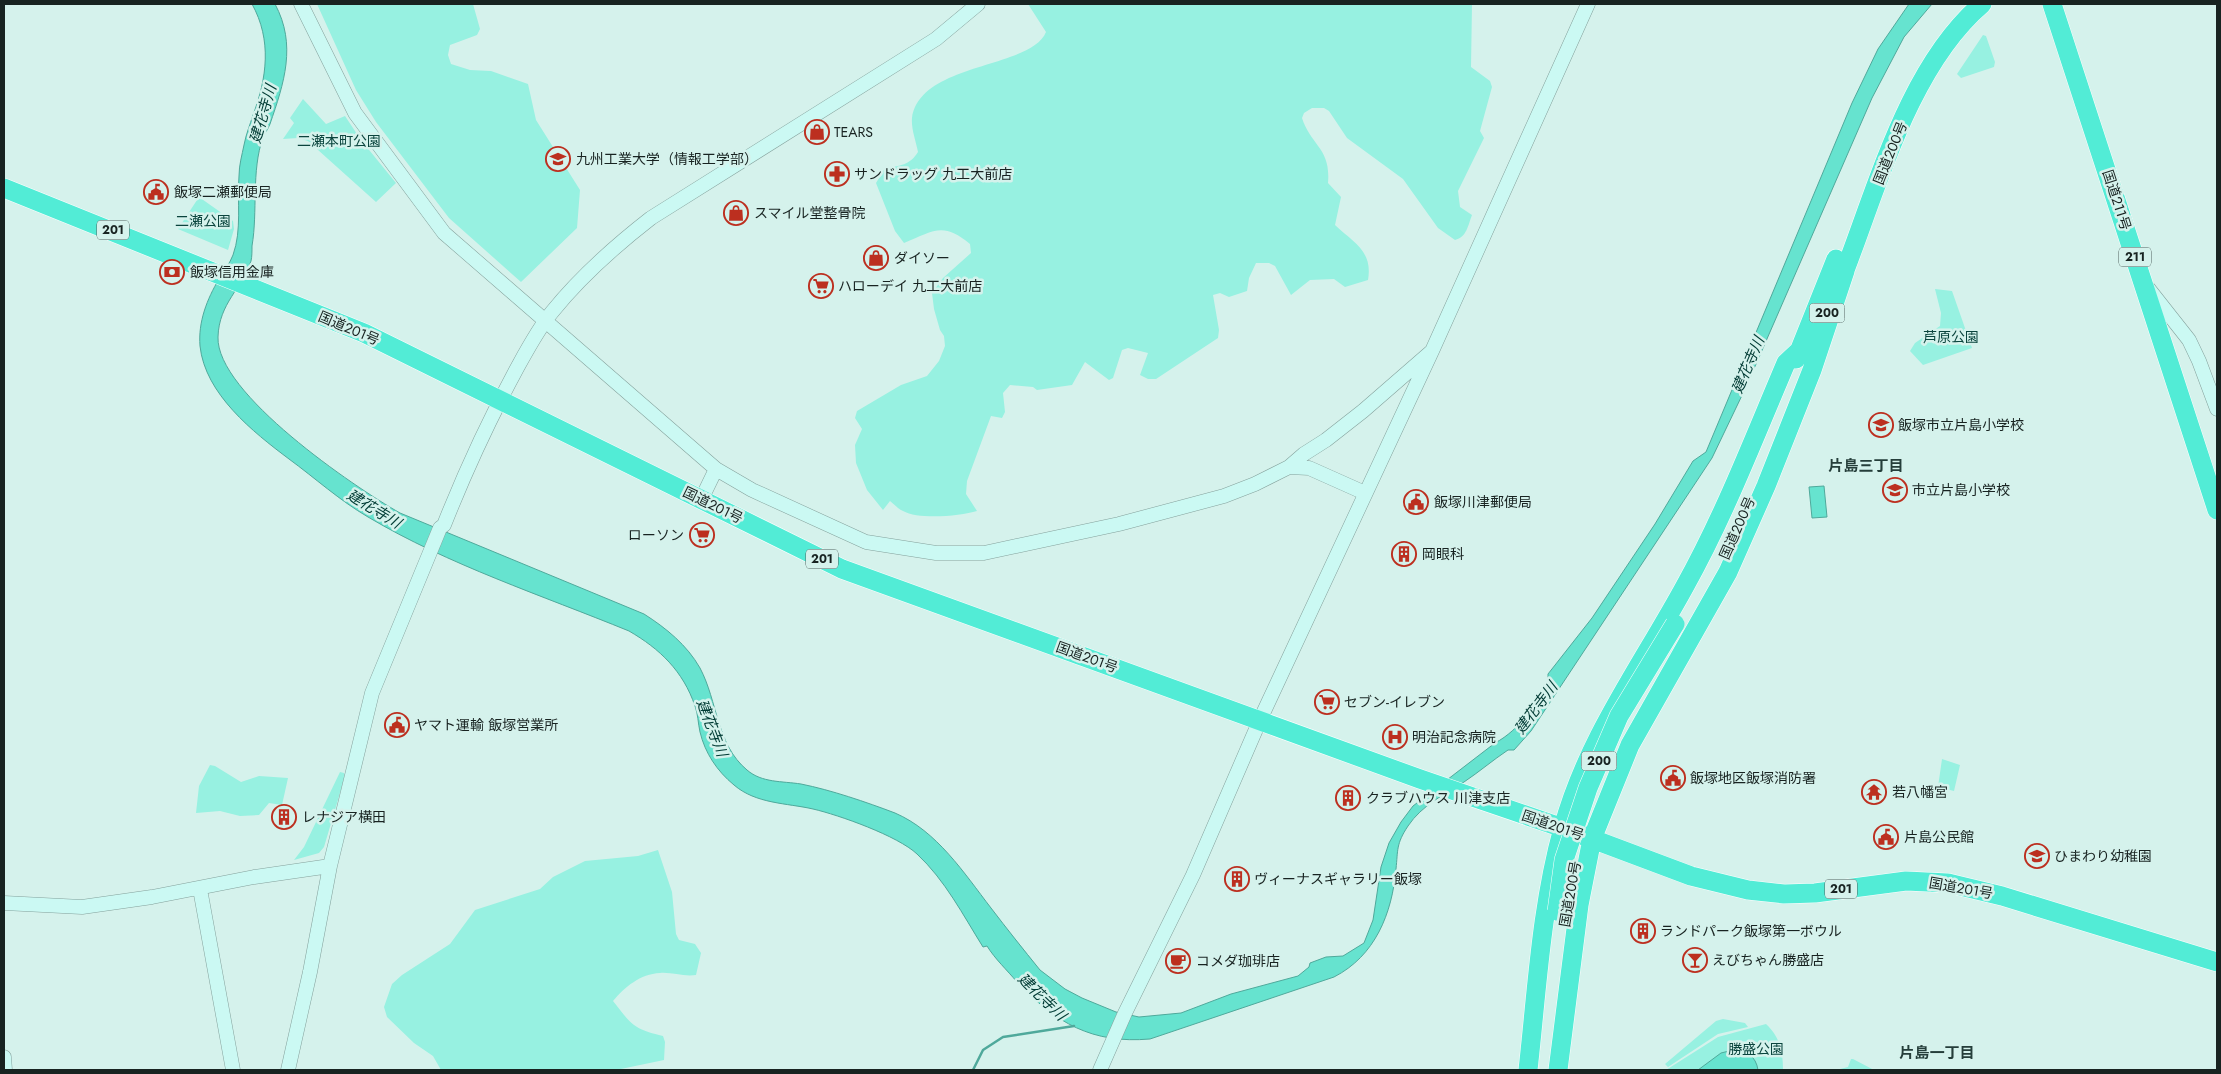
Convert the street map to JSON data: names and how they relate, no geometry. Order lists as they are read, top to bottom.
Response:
{
  "streets": {
    "highway": [
      "国道200号",
      "国道211号",
      "201",
      "211",
      "200",
      "国道201号"
    ]
  },
  "districts": ["片島三丁目", "片島一丁目"],
  "water": ["建花寺川"],
  "parks": [
    "二瀬本町公園",
    "二瀬公園",
    "芦原公園",
    "勝盛公園"
  ],
  "places": {
    "shop": ["TEARS", "スマイル堂整骨院", "ダイソー"],
    "school or university": [
      "九州工業大学（情報工学部）",
      "飯塚市立片島小学校",
      "市立片島小学校",
      "ひまわり幼稚園"
    ],
    "pharmacy": ["サンドラッグ 九工大前店"],
    "public building": [
      "飯塚二瀬郵便局",
      "飯塚川津郵便局",
      "ヤマト運輸 飯塚営業所",
      "飯塚地区飯塚消防署",
      "片島公民館"
    ],
    "bank": ["飯塚信用金庫"],
    "supermarket": ["ハローデイ 九工大前店", "ローソン", "セブン-イレブン"],
    "building": [
      "岡眼科",
      "クラブハウス 川津支店",
      "レナジア横田",
      "ヴィーナスギャラリー飯塚",
      "ランドパーク飯塚第一ボウル"
    ],
    "hospital": ["明治記念病院"],
    "temple": ["若八幡宮"],
    "bar": ["えびちゃん勝盛店"],
    "cafe": ["コメダ珈琲店"]
  }
}
